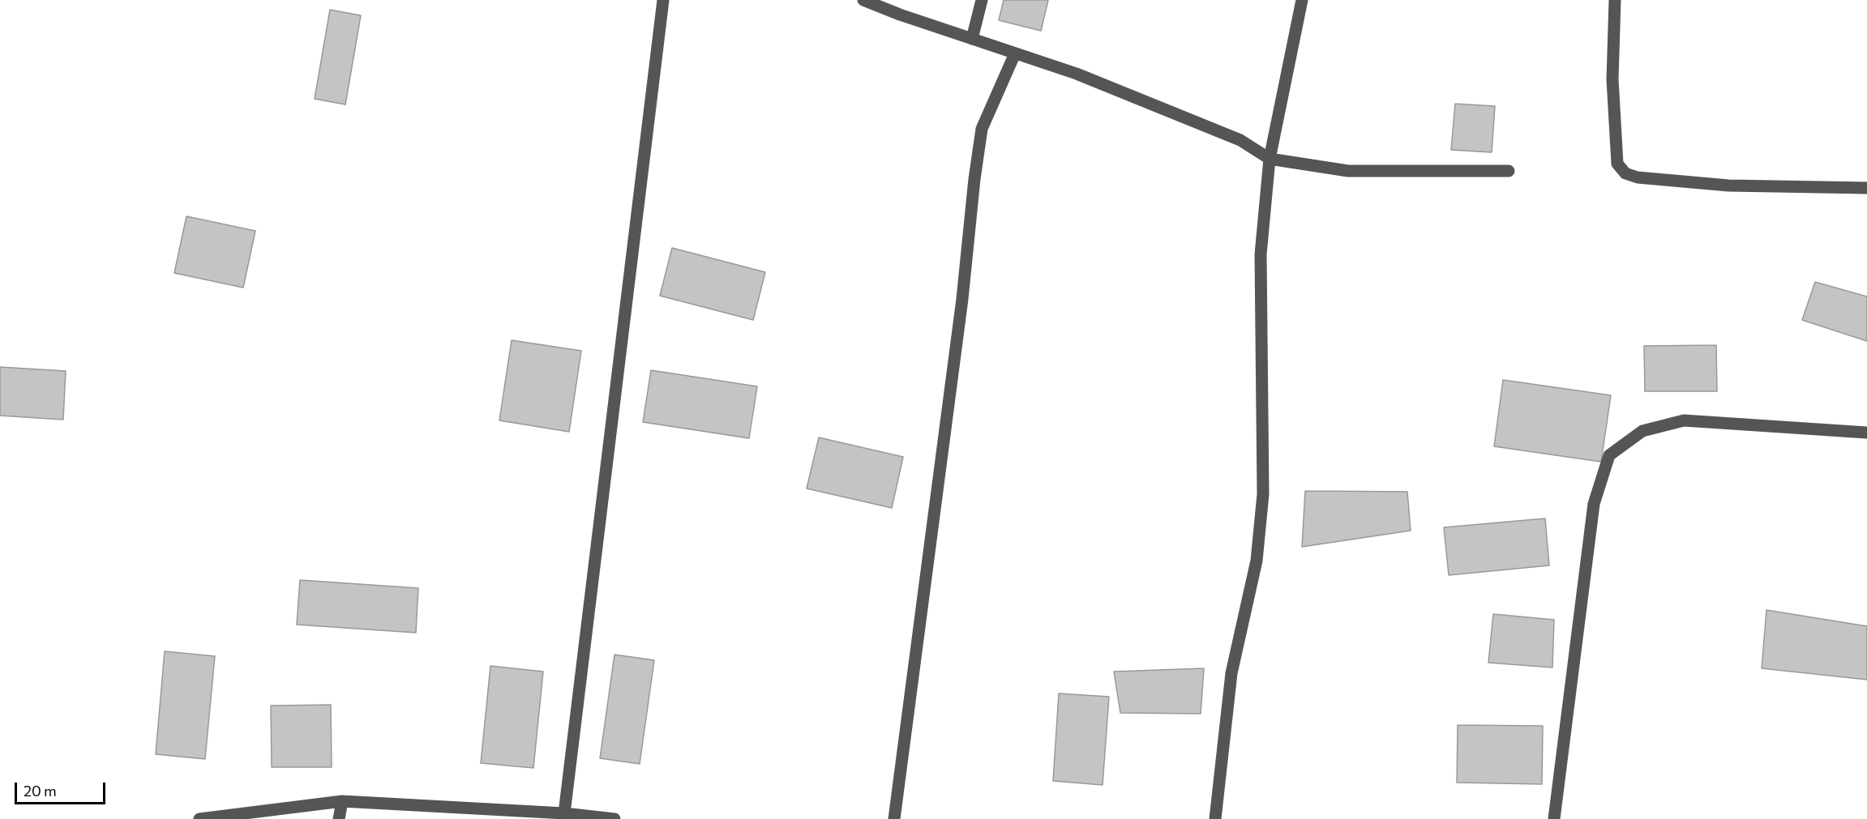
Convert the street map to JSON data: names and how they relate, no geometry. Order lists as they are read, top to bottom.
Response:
{
  "scale_bar": "20 m"
}
